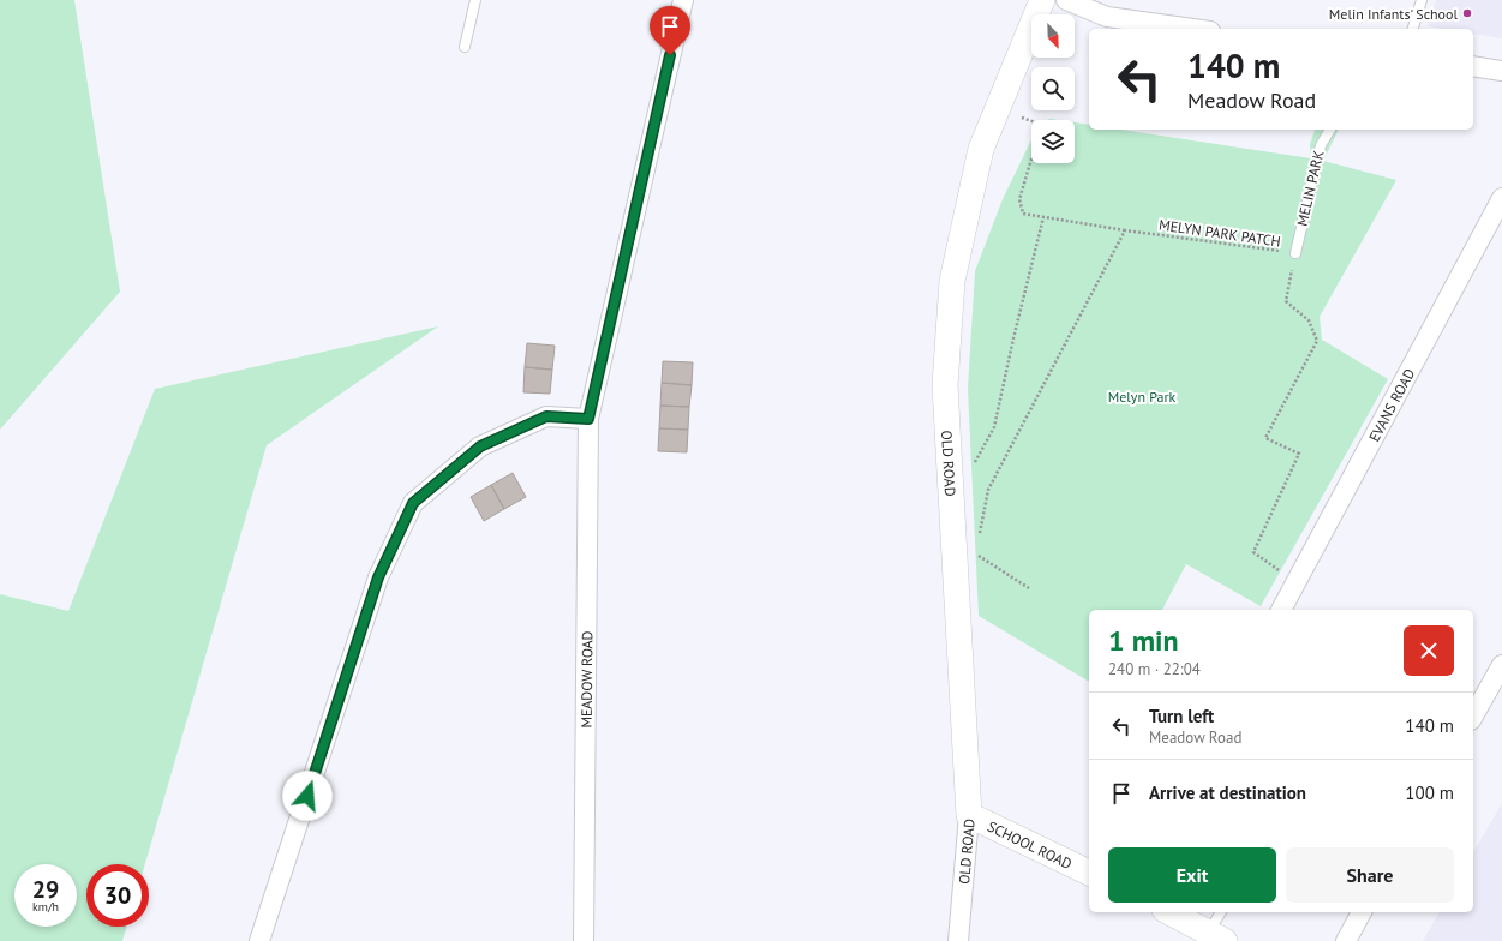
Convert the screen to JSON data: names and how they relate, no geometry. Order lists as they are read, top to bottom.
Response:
{
  "streets": {
    "street": [
      "EVANS ROAD",
      "OLD ROAD",
      "MEADOW ROAD",
      "SCHOOL ROAD"
    ],
    "lane": ["MELIN PARK"],
    "path": ["MELYN PARK PATCH"]
  },
  "crossings": [
    ["MELIN PARK", "MELYN PARK PATCH"],
    ["OLD ROAD", "SCHOOL ROAD"]
  ],
  "parks": ["Melyn Park"],
  "places": ["Melin Infants' School"],
  "north": "bottom right",
  "page": {
    "turn": ["140 m", "Meadow Road"],
    "heading": ["1 min", "240 m · 22:04"],
    "list": [
      {
        "name": "Turn left",
        "note": "Meadow Road",
        "value": "140 m"
      },
      {
        "name": "Arrive at destination",
        "value": "100 m"
      }
    ],
    "buttons": ["Exit", "Share"],
    "speed": "29 km/h",
    "limit": "30"
  }
}
